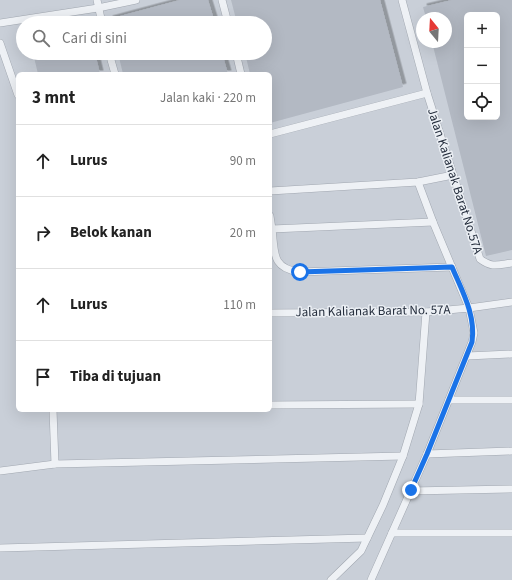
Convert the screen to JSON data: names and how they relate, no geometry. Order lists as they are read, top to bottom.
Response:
{
  "streets": {
    "lane": ["Jalan Kalianak Barat No.57A", "Jalan Kalianak Barat No. 57A"]
  },
  "north": "top",
  "page": {
    "map_buttons": ["+", "−"],
    "search": "Cari di sini",
    "heading": ["3 mnt", "Jalan kaki · 220 m"],
    "list": [
      ["Lurus", "90 m"],
      ["Belok kanan", "20 m"],
      ["Lurus", "110 m"],
      "Tiba di tujuan"
    ]
  }
}
